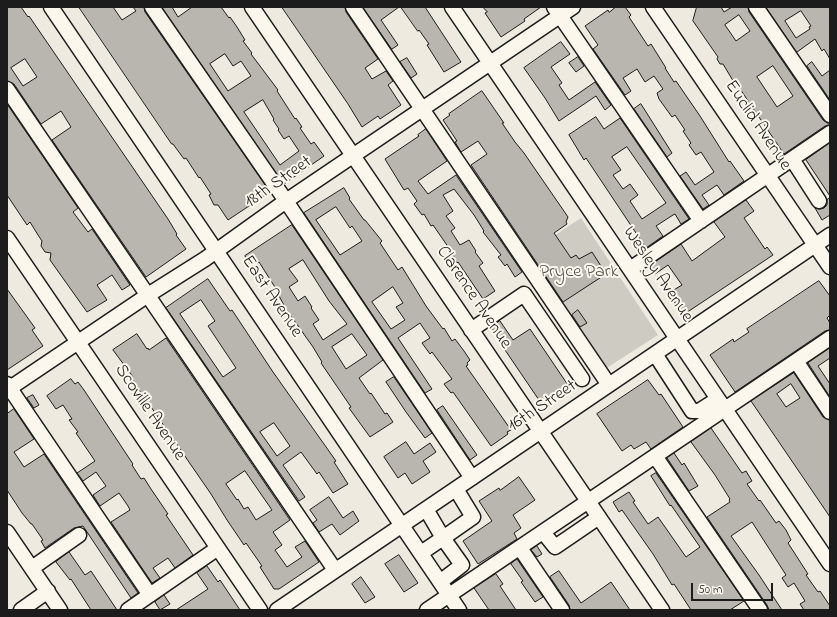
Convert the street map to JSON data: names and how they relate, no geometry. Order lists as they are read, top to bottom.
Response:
{
  "streets": {
    "street": [
      "Euclid Avenue",
      "18th Street",
      "Wesley Avenue",
      "East Avenue",
      "Clarence Avenue",
      "16th Street",
      "Scoville Avenue"
    ]
  },
  "crossings": [
    ["Euclid Avenue", "16th Street"],
    ["18th Street", "Wesley Avenue"],
    ["18th Street", "East Avenue"],
    ["18th Street", "Clarence Avenue"],
    ["18th Street", "Scoville Avenue"],
    ["Wesley Avenue", "16th Street"],
    ["East Avenue", "16th Street"],
    ["Clarence Avenue", "16th Street"]
  ],
  "parks": ["Pryce Park"],
  "scale_bar": "50 m"
}
